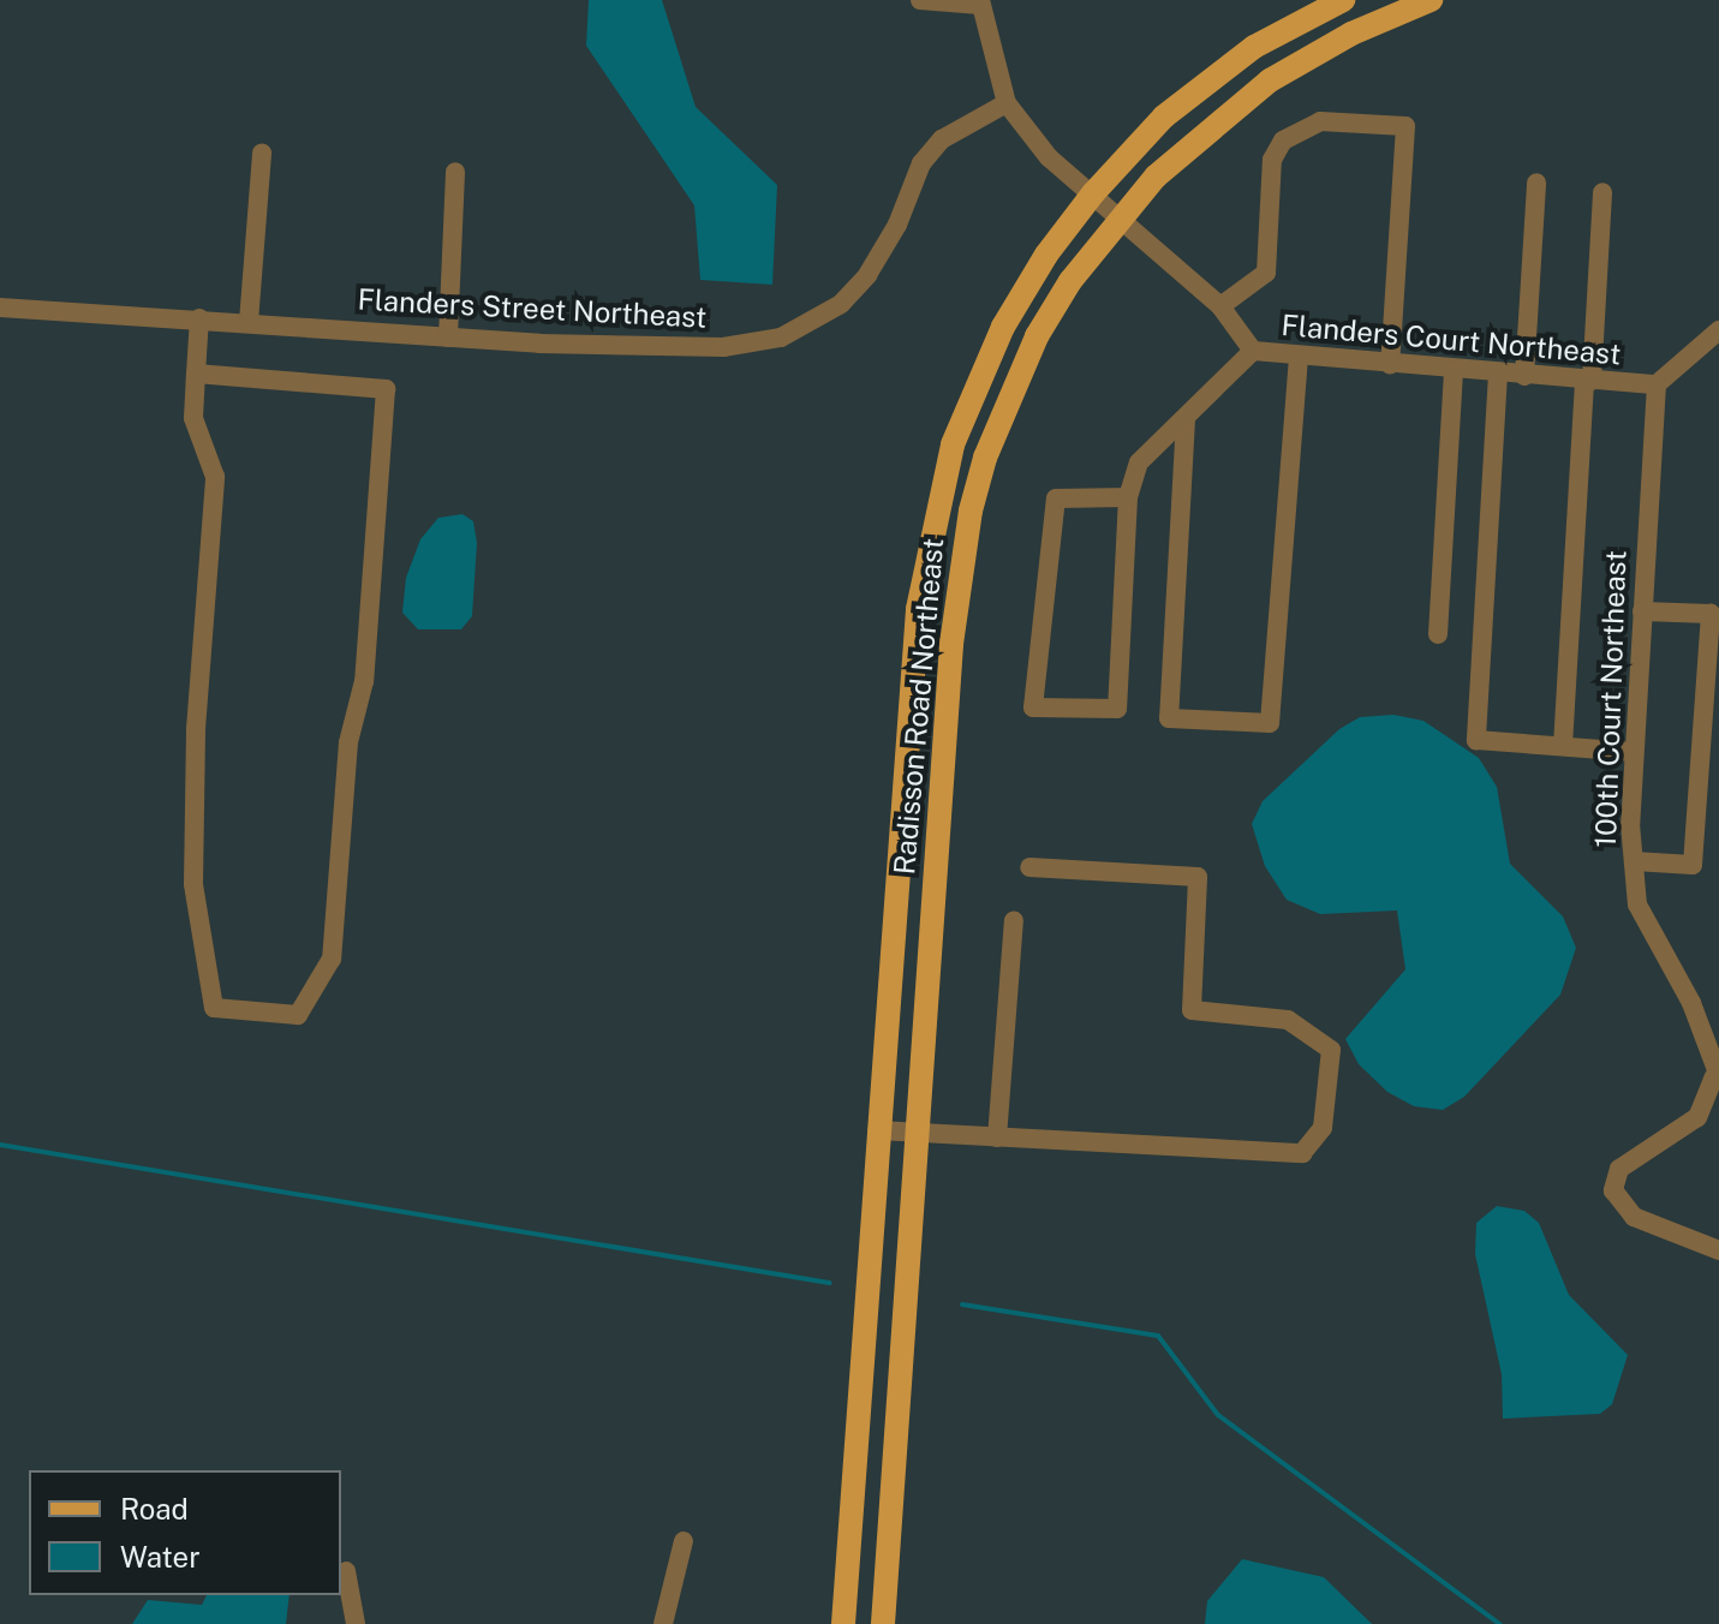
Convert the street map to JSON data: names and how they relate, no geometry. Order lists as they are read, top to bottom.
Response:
{
  "streets": {
    "main road": ["Radisson Road Northeast"],
    "street": ["Flanders Street Northeast", "Flanders Court Northeast", "100th Court Northeast"]
  },
  "crossings": [
    ["Flanders Street Northeast", "Flanders Court Northeast"],
    ["Flanders Court Northeast", "100th Court Northeast"],
    ["Flanders Court Northeast", "Radisson Road Northeast"]
  ],
  "legend": ["Road", "Water"]
}
